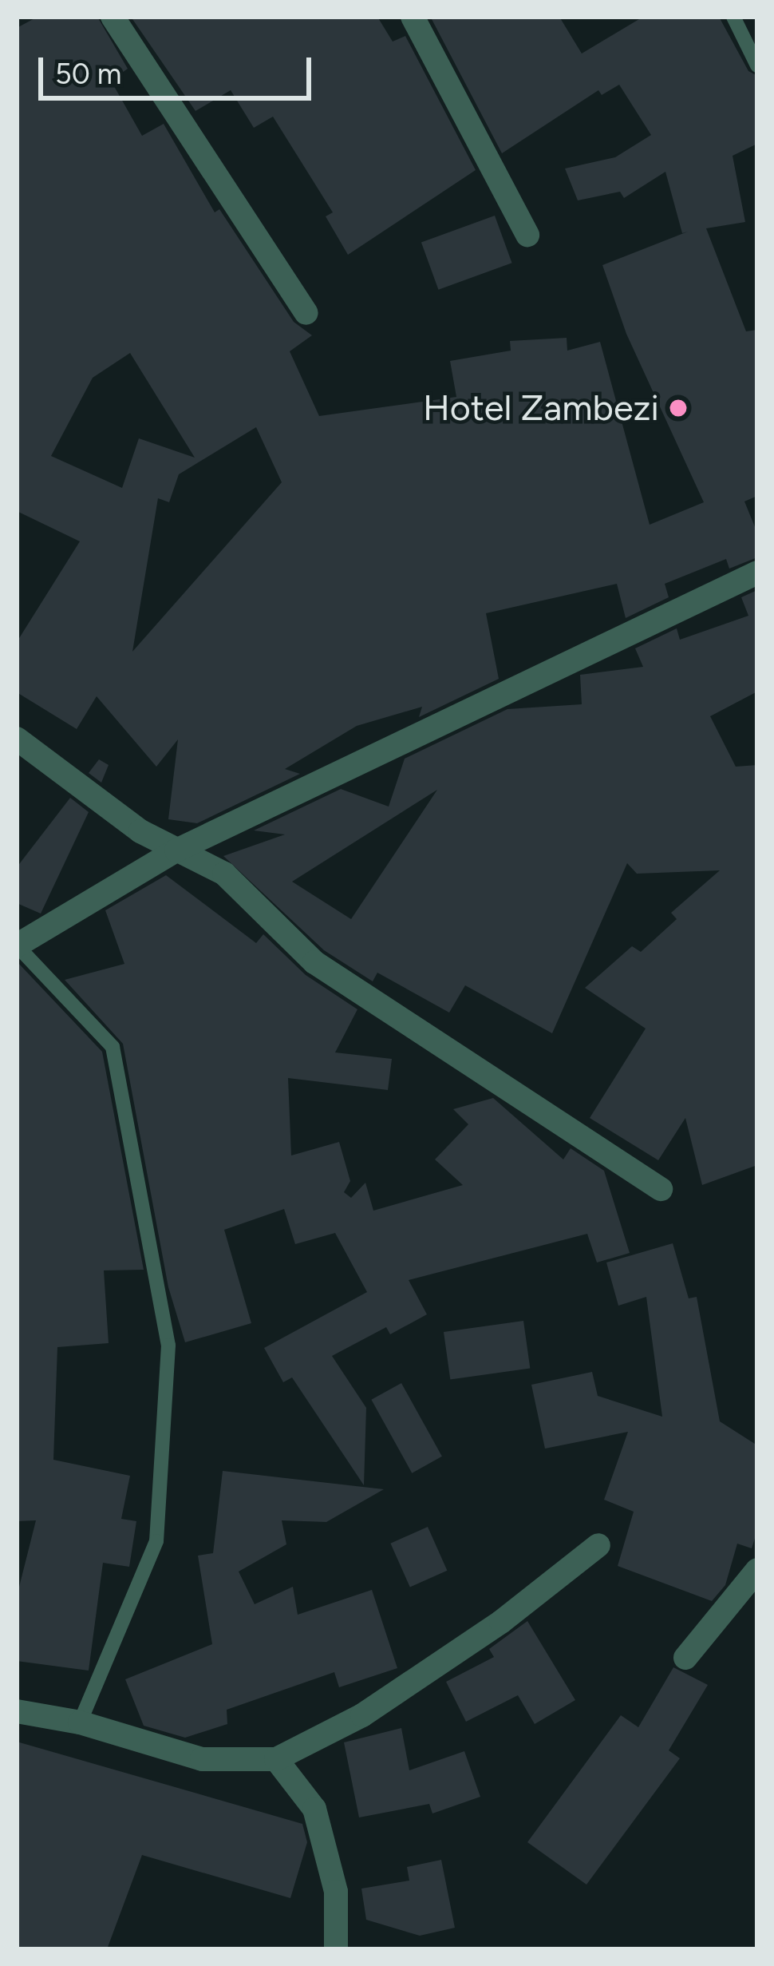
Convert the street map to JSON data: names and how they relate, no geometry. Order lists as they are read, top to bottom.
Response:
{
  "places": ["Hotel Zambezi"],
  "scale_bar": "50 m"
}
